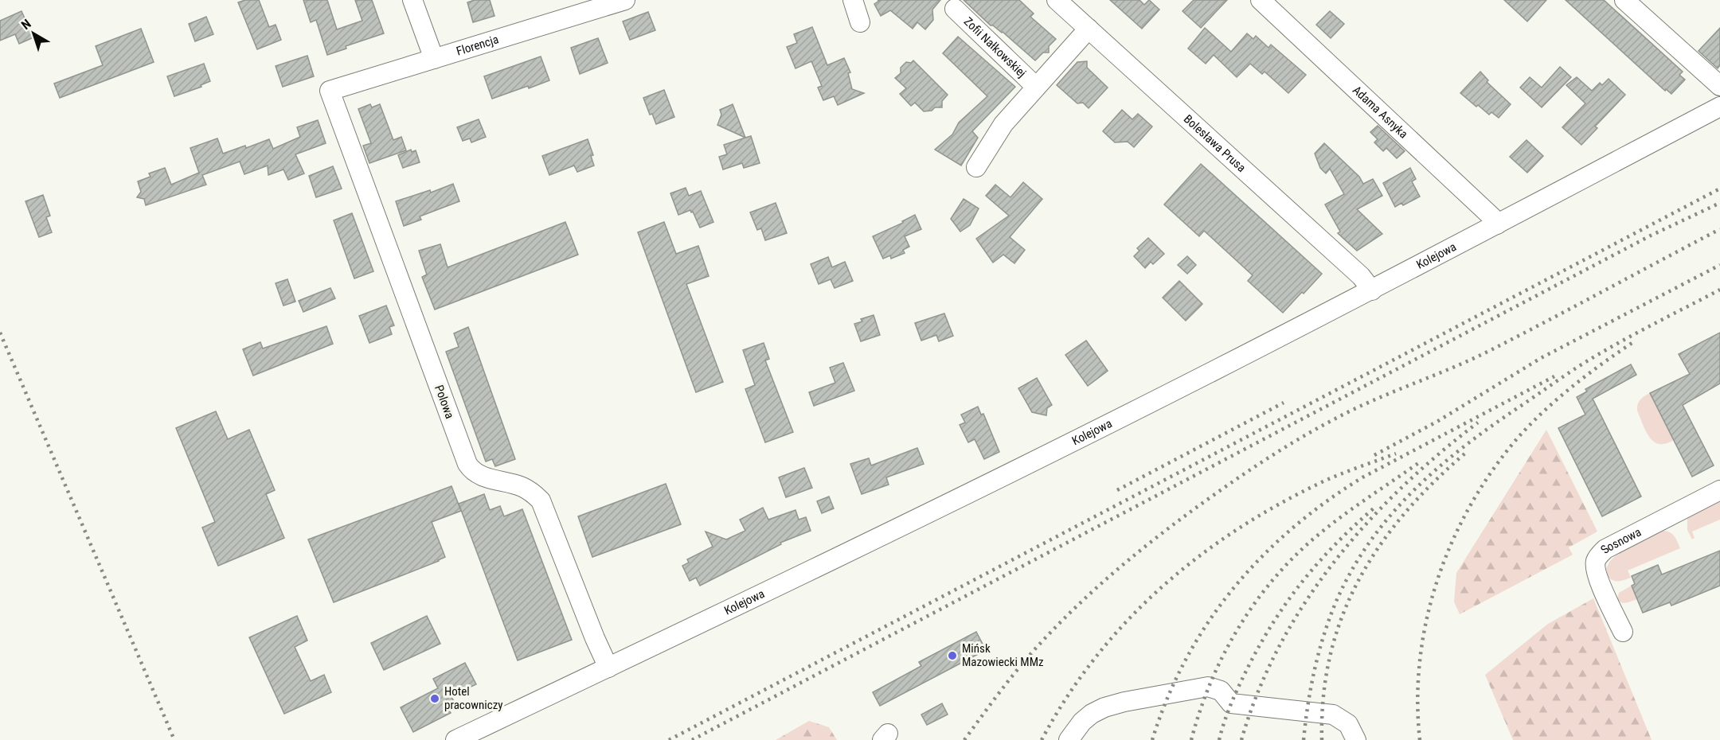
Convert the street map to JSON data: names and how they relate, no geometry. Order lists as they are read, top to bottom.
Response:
{
  "streets": {
    "street": [
      "Florencja",
      "Zofii Nałkowskiej",
      "Adama Asnyka",
      "Bolesława Prusa",
      "Kolejowa",
      "Polowa",
      "Sosnowa"
    ]
  },
  "crossings": [
    ["Florencja", "Polowa"],
    ["Zofii Nałkowskiej", "Bolesława Prusa"],
    ["Adama Asnyka", "Kolejowa"],
    ["Bolesława Prusa", "Kolejowa"],
    ["Kolejowa", "Polowa"]
  ],
  "places": ["Mińsk Mazowiecki MMz", "Hotel pracowniczy"],
  "north": "top left"
}
